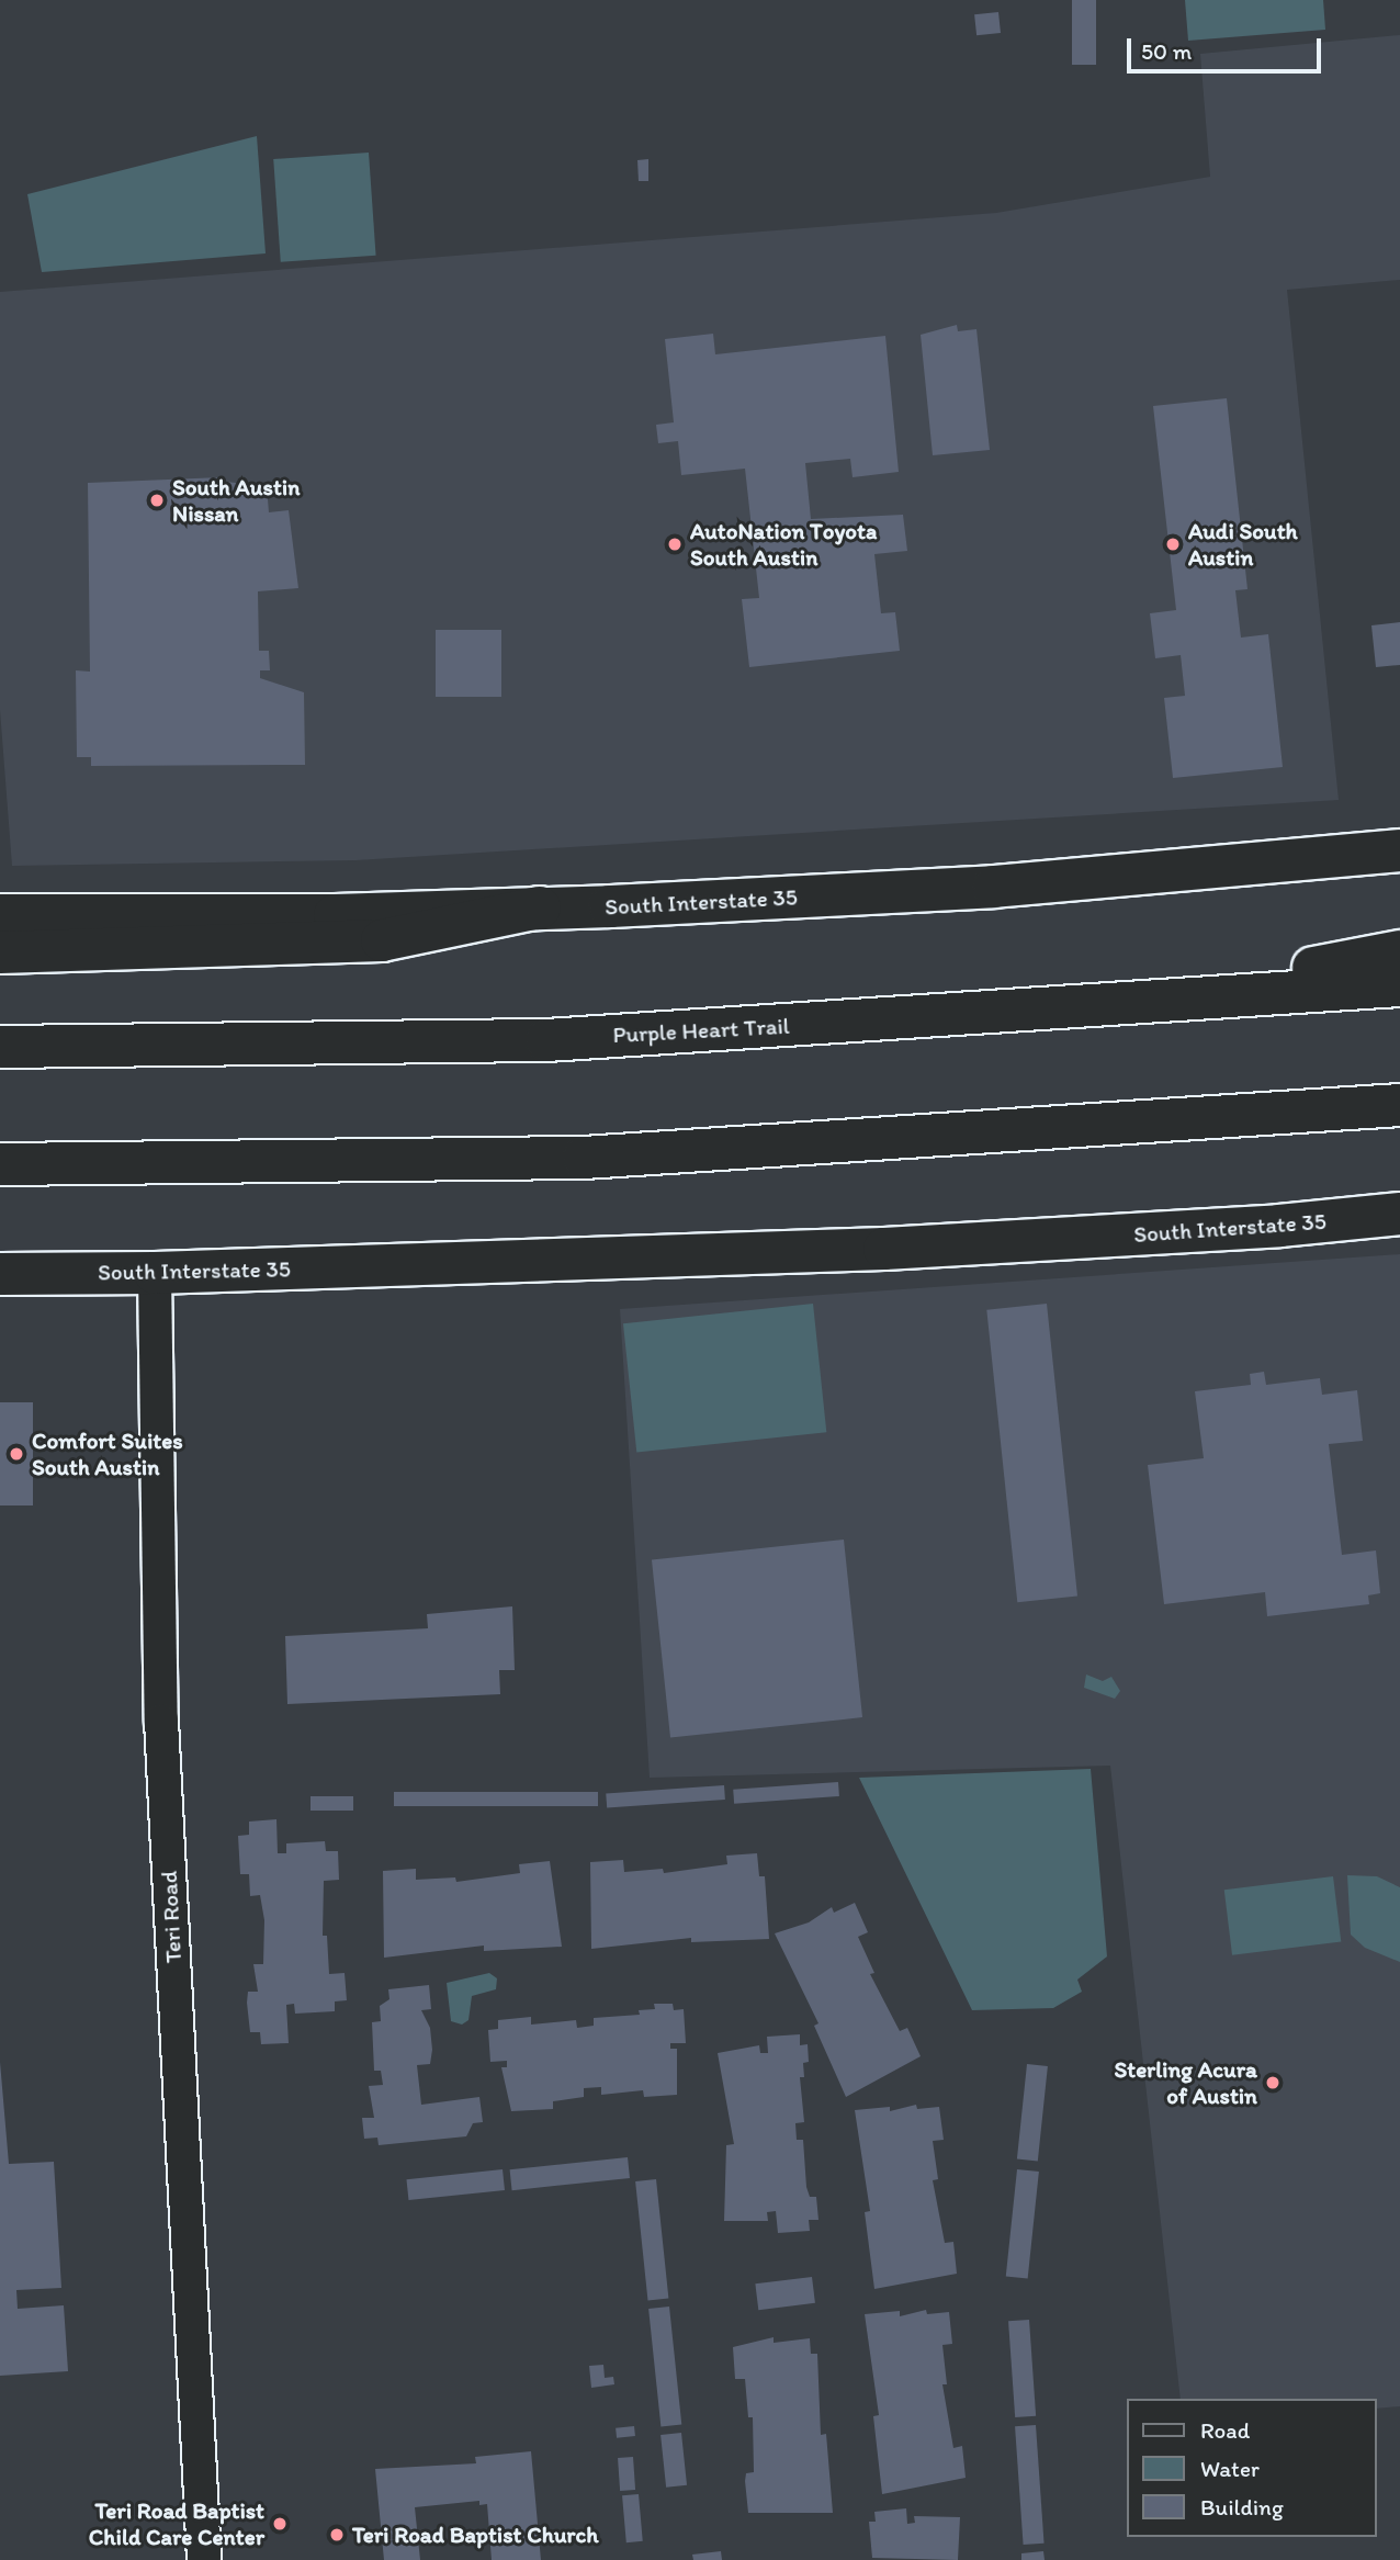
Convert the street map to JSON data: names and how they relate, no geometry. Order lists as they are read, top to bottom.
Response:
{
  "streets": {
    "main road": ["South Interstate 35", "Purple Heart Trail"],
    "street": ["Teri Road"]
  },
  "crossings": [
    ["South Interstate 35", "Teri Road"]
  ],
  "places": [
    "South Austin Nissan",
    "AutoNation Toyota South Austin",
    "Audi South Austin",
    "Comfort Suites South Austin",
    "Sterling Acura of Austin",
    "Teri Road Baptist Child Care Center",
    "Teri Road Baptist Church"
  ],
  "legend": ["Road", "Water", "Building"],
  "scale_bar": "50 m"
}
